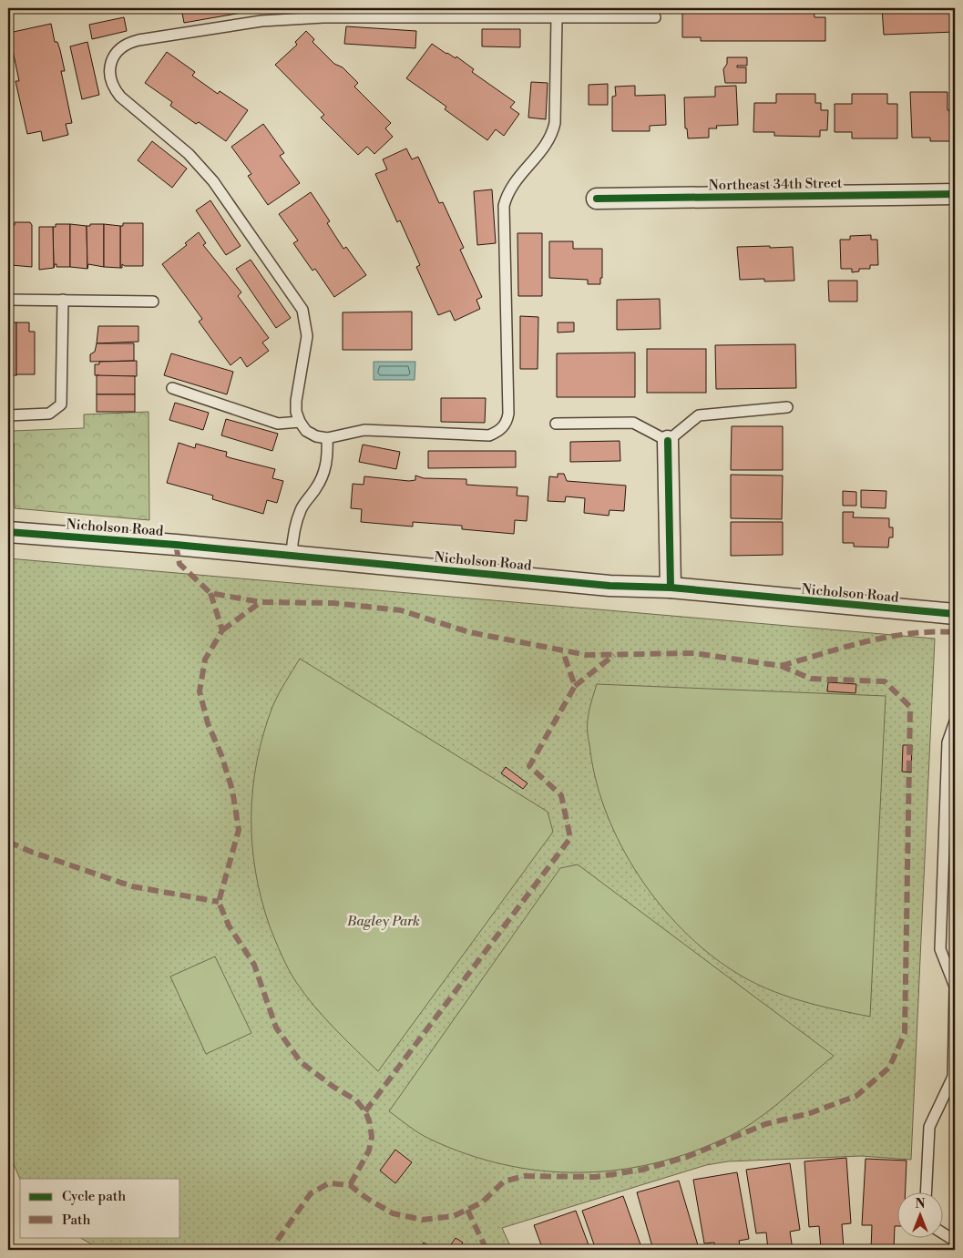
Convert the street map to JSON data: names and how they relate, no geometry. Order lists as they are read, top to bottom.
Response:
{
  "streets": {
    "street": ["Northeast 34th Street", "Nicholson Road"]
  },
  "parks": ["Bagley Park"],
  "legend": ["Cycle path", "Path"],
  "north": "top"
}
